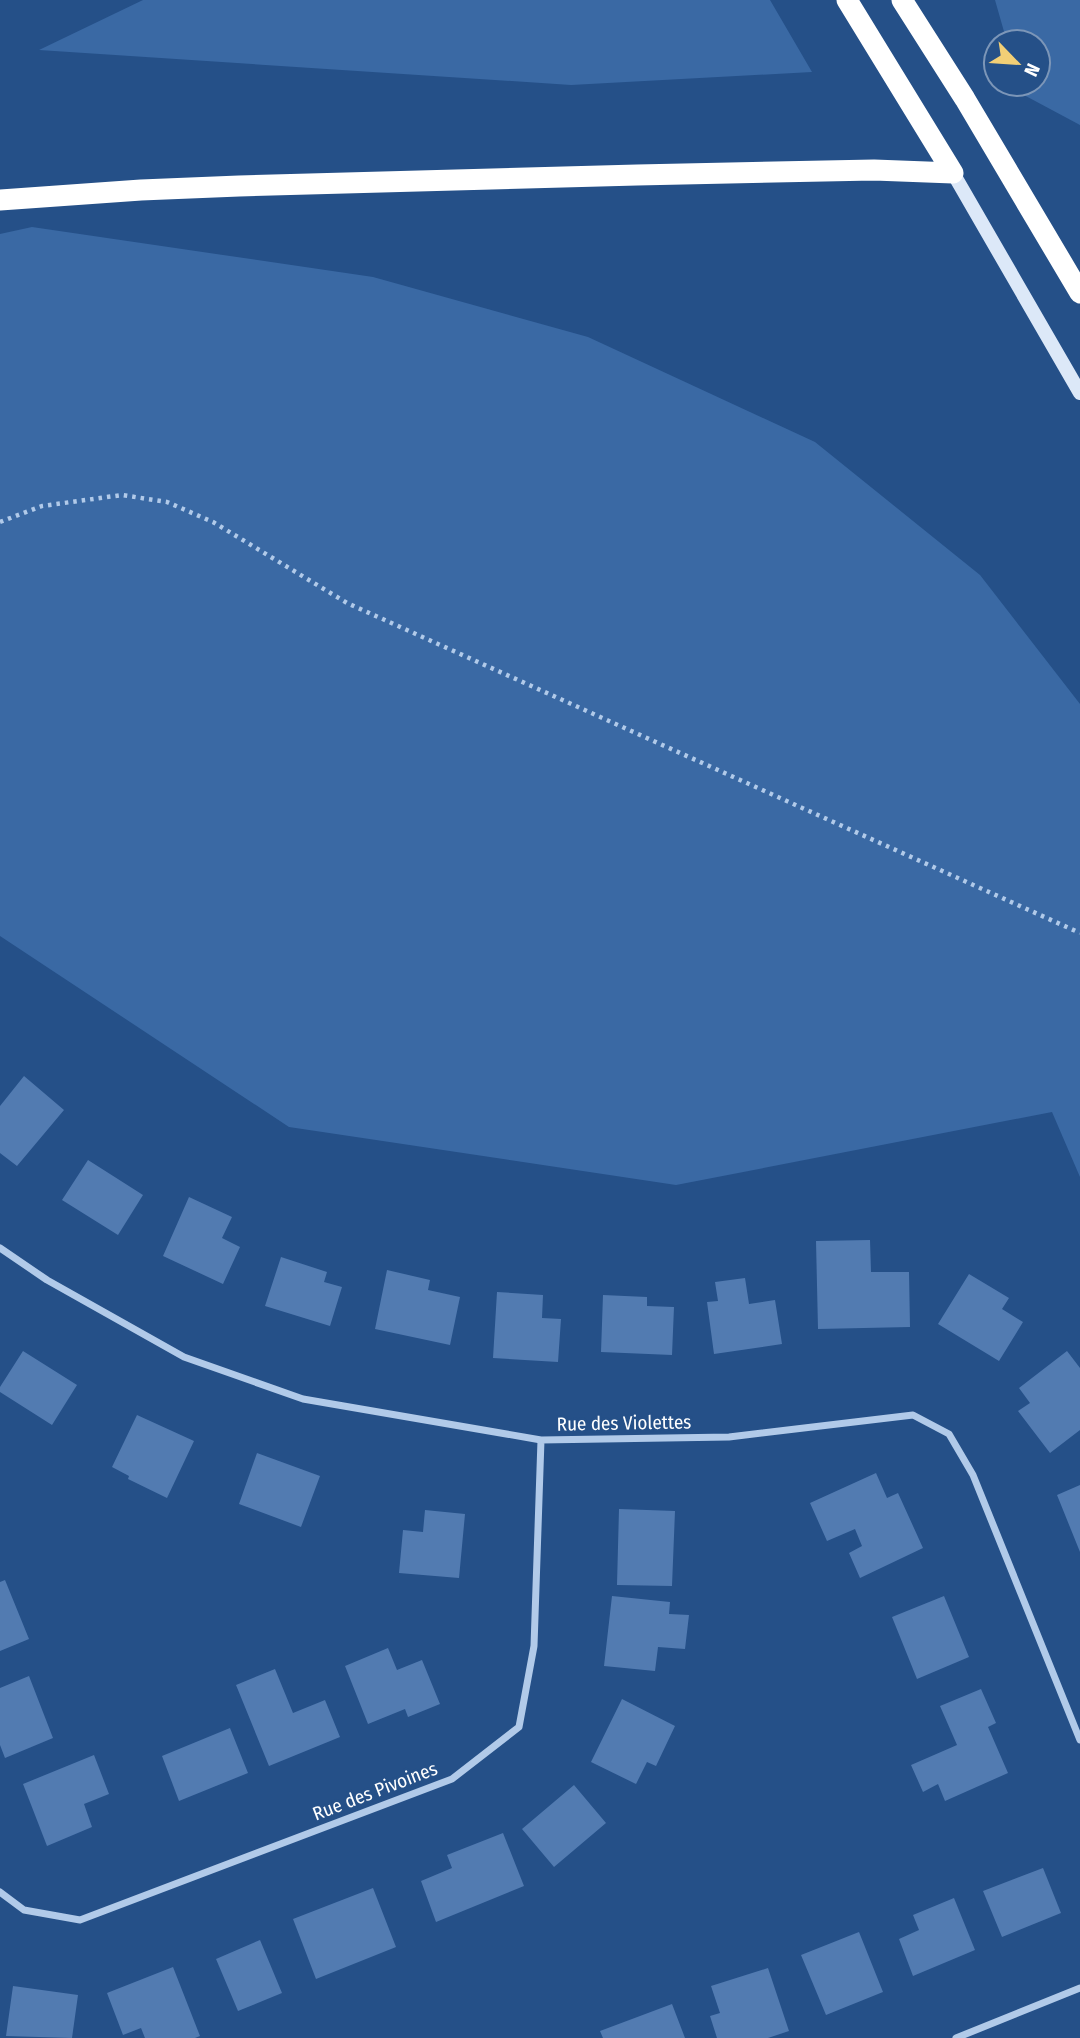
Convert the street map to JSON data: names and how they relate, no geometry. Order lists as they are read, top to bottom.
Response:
{
  "streets": {
    "street": ["Rue des Violettes", "Rue des Pivoines"]
  },
  "crossings": [
    ["Rue des Violettes", "Rue des Pivoines"]
  ],
  "north": "bottom right"
}
